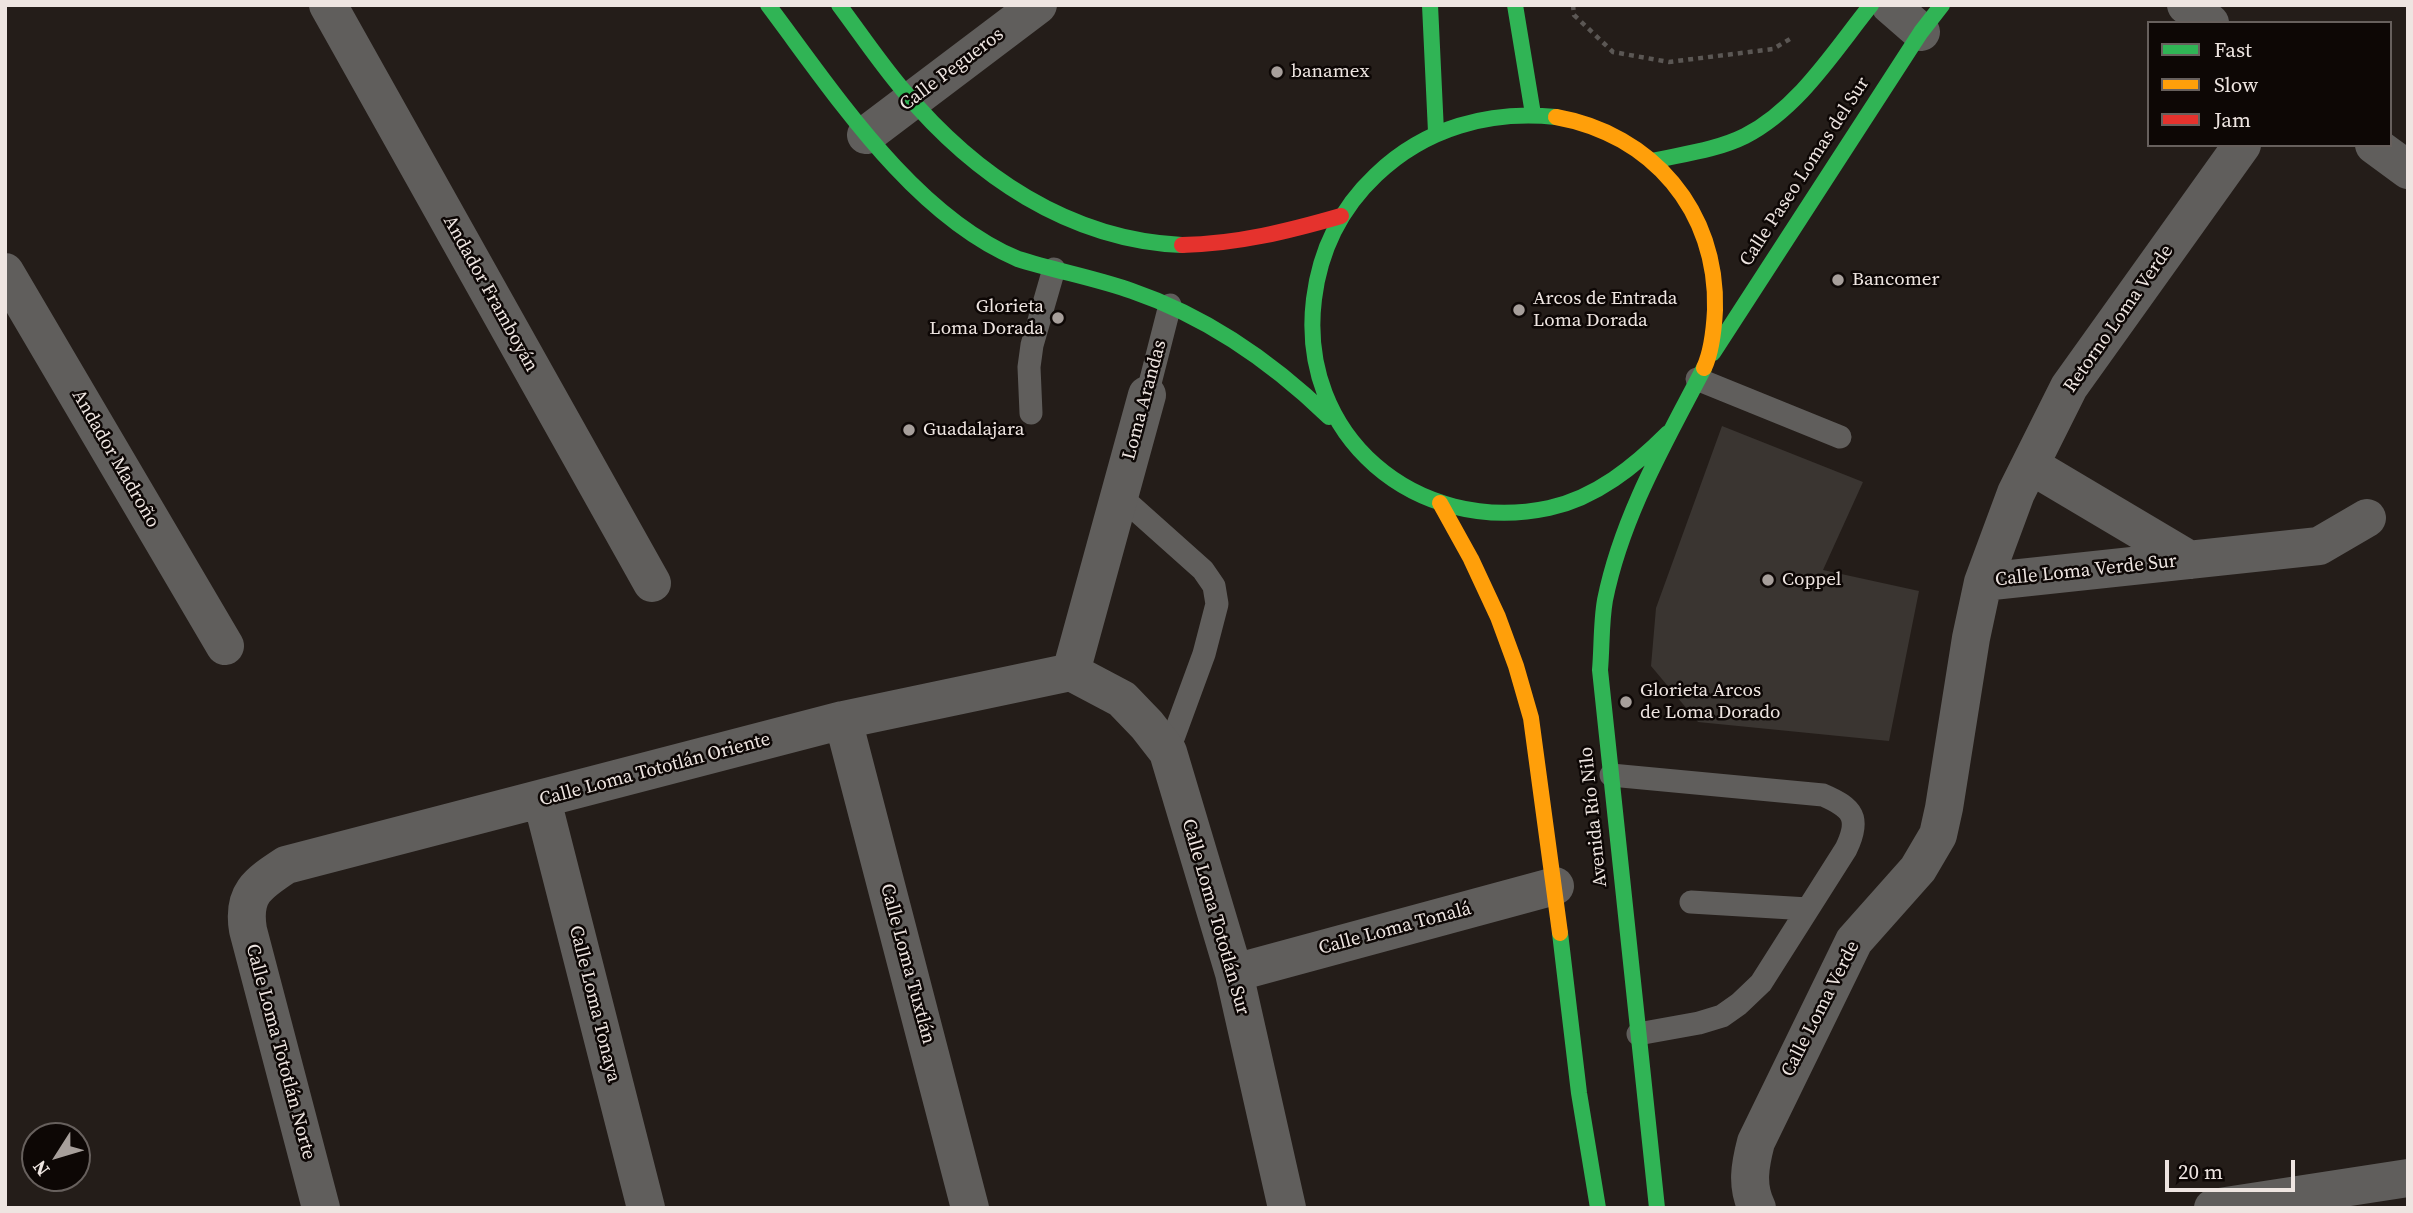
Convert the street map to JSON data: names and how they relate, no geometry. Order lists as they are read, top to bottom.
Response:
{
  "streets": {
    "main road": ["Calle Paseo Lomas del Sur", "Avenida Río Nilo"],
    "street": [
      "Calle Pegueros",
      "Andador Framboyán",
      "Retorno Loma Verde",
      "Loma Arandas",
      "Andador Madroño",
      "Calle Loma Verde Sur",
      "Calle Loma Tototlán Oriente",
      "Calle Loma Tototlán Sur",
      "Calle Loma Tonalá",
      "Calle Loma Tuxtlán",
      "Calle Loma Tonaya",
      "Calle Loma Verde",
      "Calle Loma Tototlán Norte"
    ]
  },
  "crossings": [
    ["Retorno Loma Verde", "Calle Loma Verde Sur"],
    ["Retorno Loma Verde", "Calle Loma Verde"],
    ["Loma Arandas", "Calle Loma Tototlán Oriente"],
    ["Loma Arandas", "Calle Loma Tototlán Sur"],
    ["Calle Loma Verde Sur", "Calle Loma Verde"],
    ["Calle Loma Tototlán Oriente", "Calle Loma Tototlán Sur"],
    ["Calle Loma Tototlán Oriente", "Calle Loma Tuxtlán"],
    ["Calle Loma Tototlán Oriente", "Calle Loma Tonaya"],
    ["Calle Loma Tototlán Oriente", "Calle Loma Tototlán Norte"],
    ["Calle Loma Tototlán Sur", "Calle Loma Tonalá"]
  ],
  "places": [
    "banamex",
    "Bancomer",
    "Arcos de Entrada Loma Dorada",
    "Glorieta Loma Dorada",
    "Guadalajara",
    "Coppel",
    "Glorieta Arcos de Loma Dorado"
  ],
  "legend": ["Fast", "Slow", "Jam"],
  "scale_bar": "20 m",
  "north": "bottom left"
}
